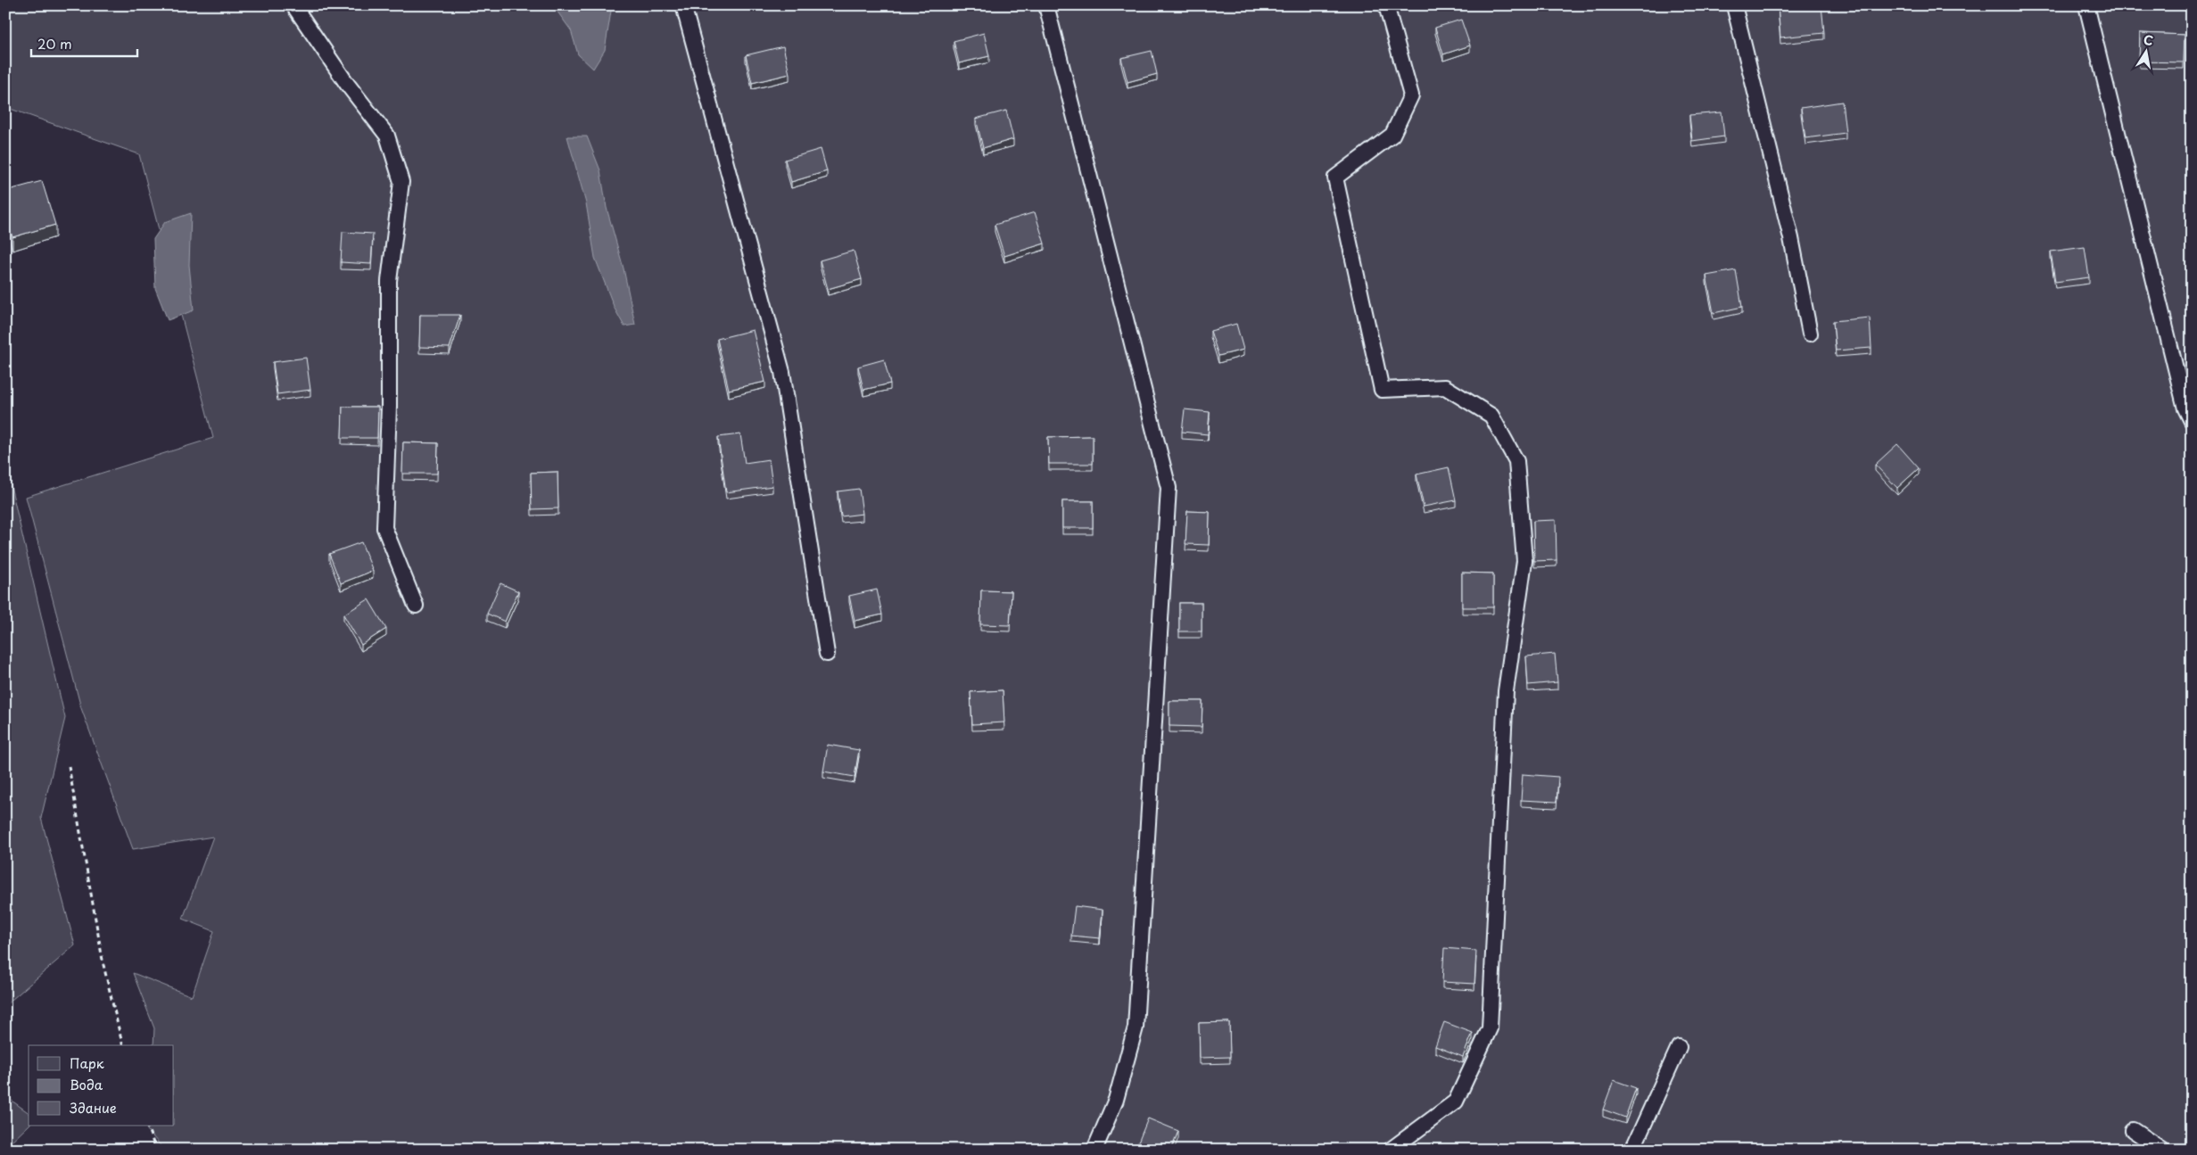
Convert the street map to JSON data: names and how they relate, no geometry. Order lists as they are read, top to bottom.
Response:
{
  "legend": ["Парк", "Вода", "Здание"],
  "scale_bar": "20 m",
  "north": "top"
}
